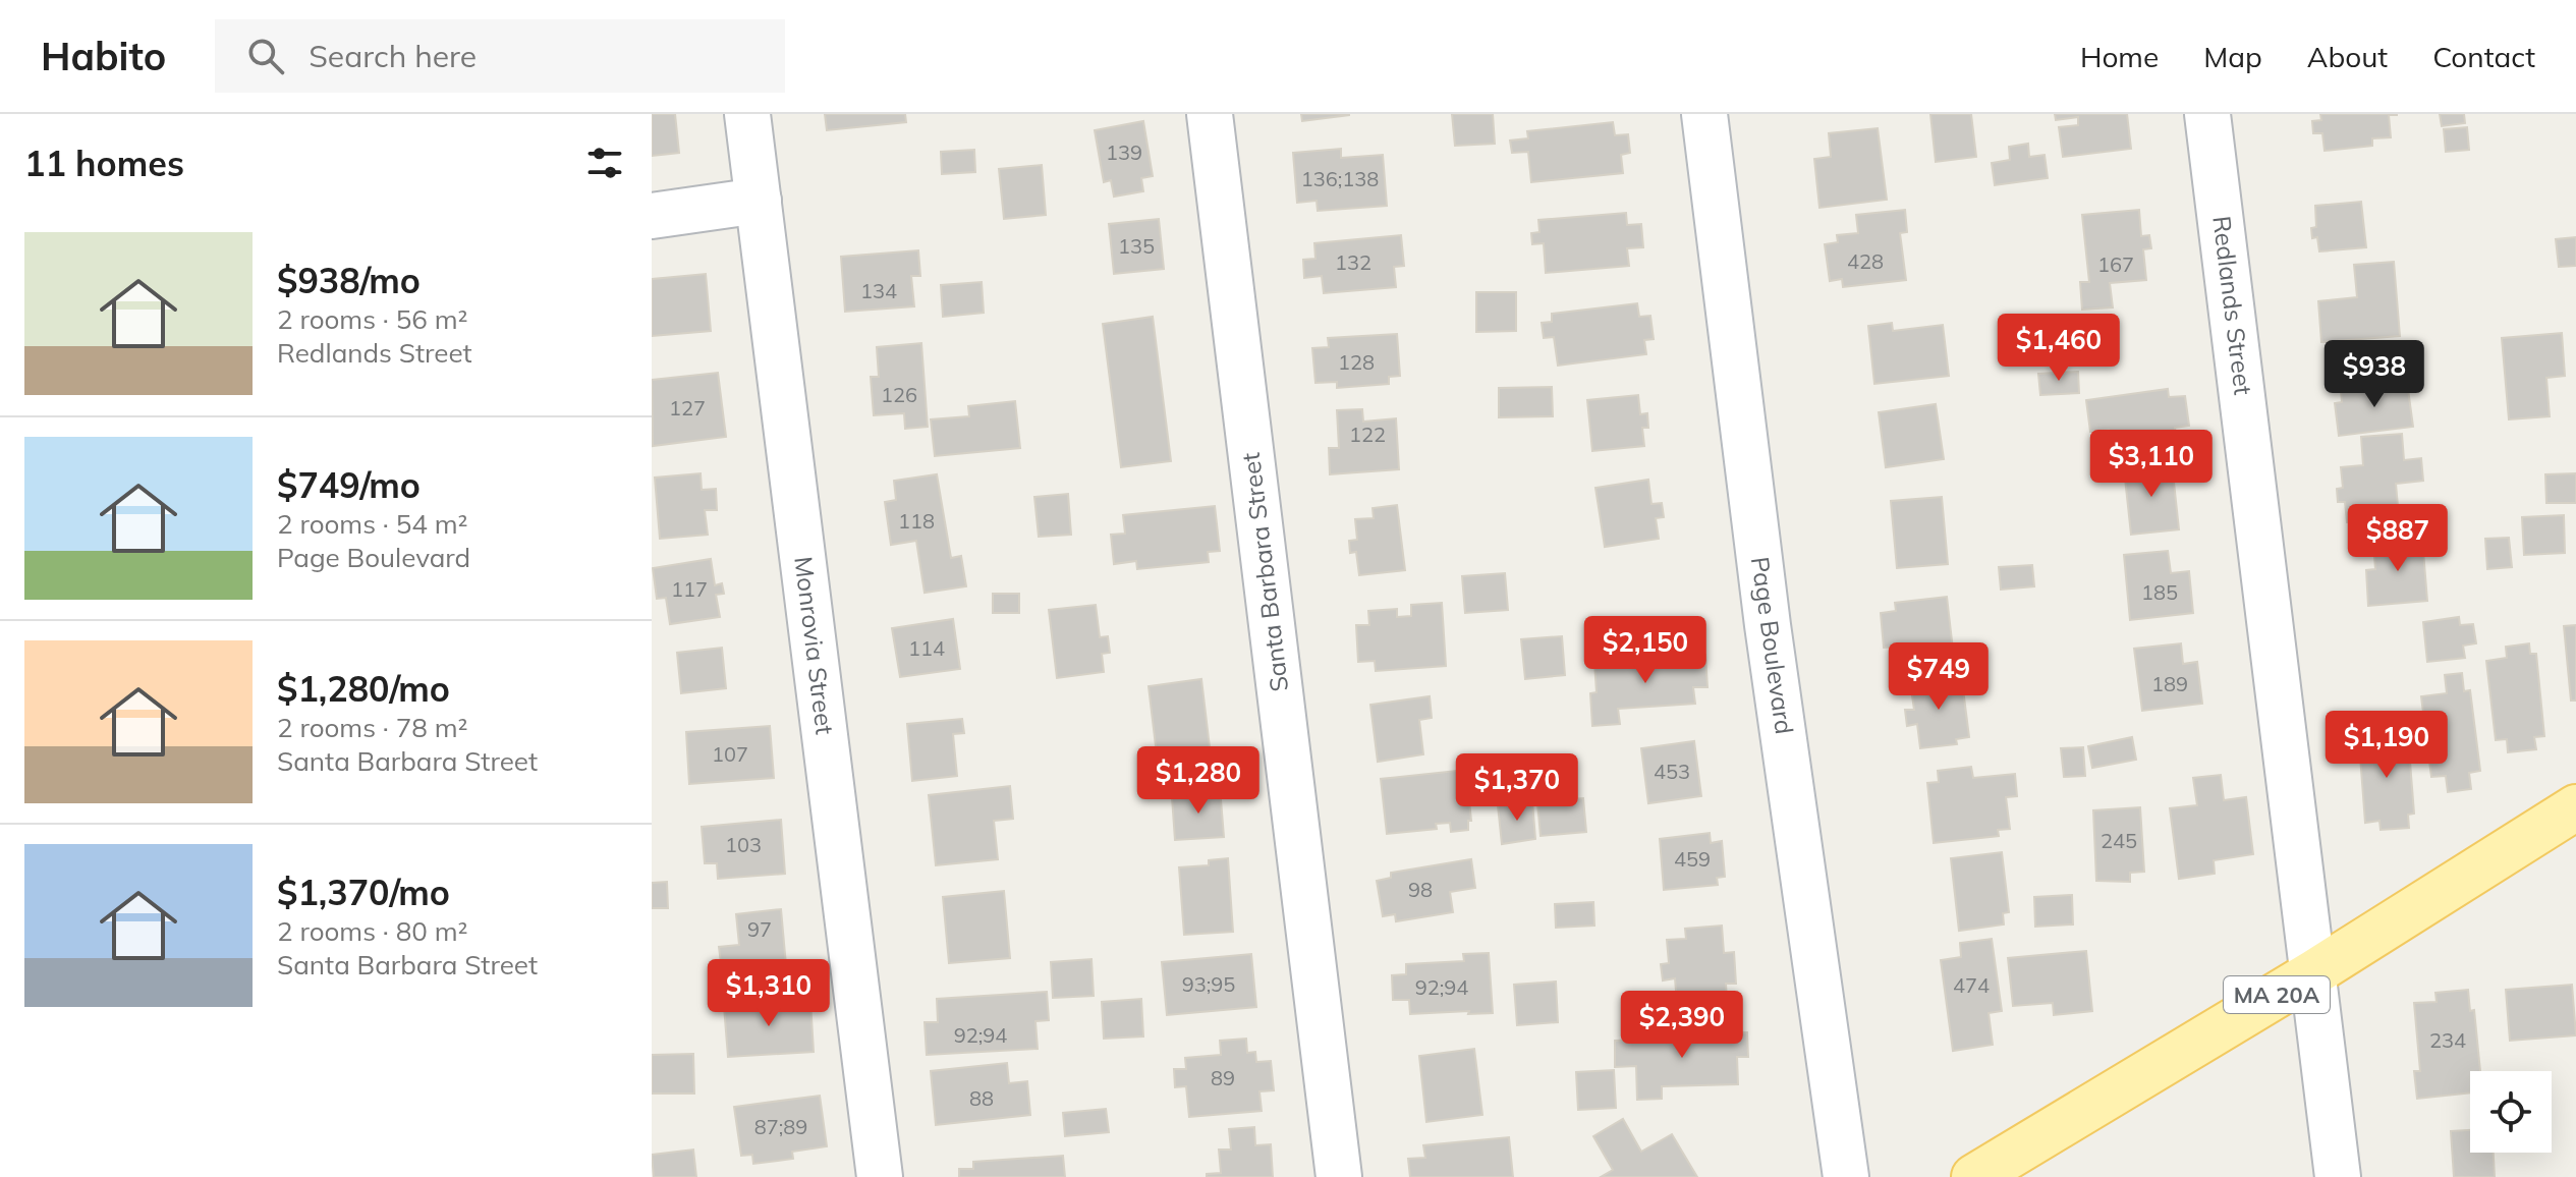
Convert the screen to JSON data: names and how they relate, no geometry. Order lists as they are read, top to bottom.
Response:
{
  "streets": {
    "main road": ["MA 20A"],
    "street": [
      "Redlands Street",
      "Santa Barbara Street",
      "Monrovia Street",
      "Page Boulevard"
    ]
  },
  "crossings": [
    ["Redlands Street", "MA 20A"]
  ],
  "house_numbers": [
    "139",
    "136;138",
    "135",
    "428",
    "132",
    "167",
    "134",
    "128",
    "126",
    "127",
    "122",
    "118",
    "117",
    "185",
    "114",
    "189",
    "107",
    "453",
    "245",
    "103",
    "459",
    "98",
    "97",
    "93;95",
    "474",
    "92;94",
    "92;94",
    "234",
    "89",
    "88",
    "87;89"
  ],
  "page": {
    "header": "Habito",
    "search": "Search here",
    "nav": [
      "Home",
      "Map",
      "About",
      "Contact"
    ],
    "heading": "11 homes",
    "list": [
      {
        "name": "$938/mo",
        "note": "2 rooms · 56 m² · Redlands Street"
      },
      {
        "name": "$749/mo",
        "note": "2 rooms · 54 m² · Page Boulevard"
      },
      {
        "name": "$1,280/mo",
        "note": "2 rooms · 78 m² · Santa Barbara Street"
      },
      {
        "name": "$1,370/mo",
        "note": "2 rooms · 80 m² · Santa Barbara Street"
      }
    ],
    "price": [
      "$1,460",
      "$938",
      "$3,110",
      "$887",
      "$2,150",
      "$749",
      "$1,190",
      "$1,280",
      "$1,370",
      "$1,310",
      "$2,390"
    ]
  }
}
